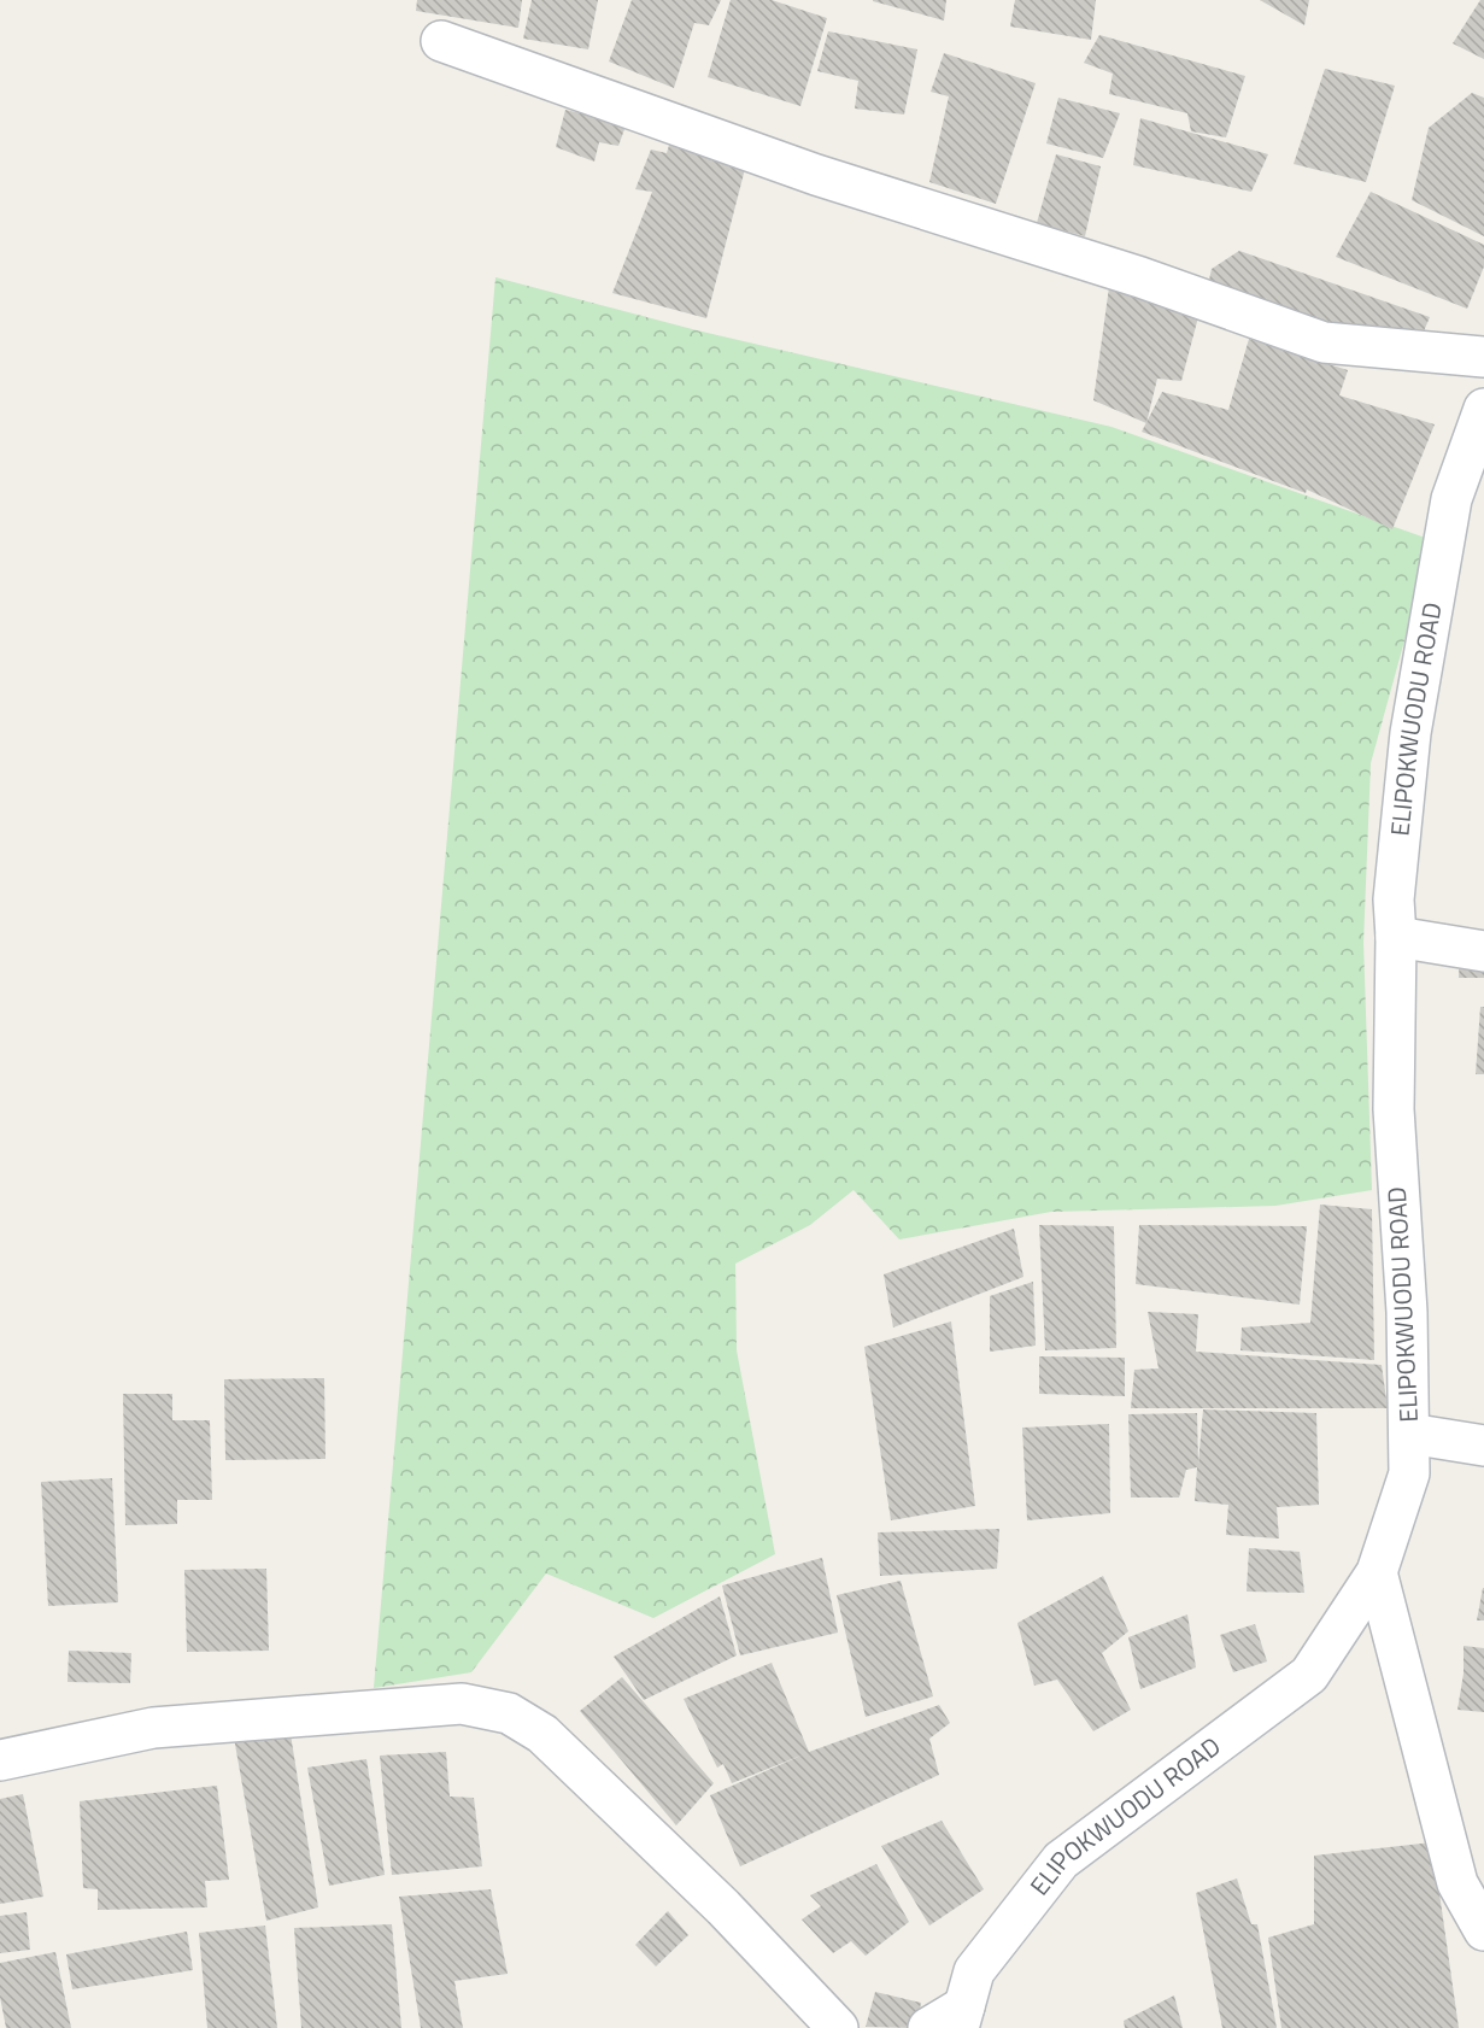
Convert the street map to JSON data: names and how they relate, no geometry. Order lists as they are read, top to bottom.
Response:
{
  "streets": {
    "street": ["ELIPOKWUODU ROAD"]
  }
}
